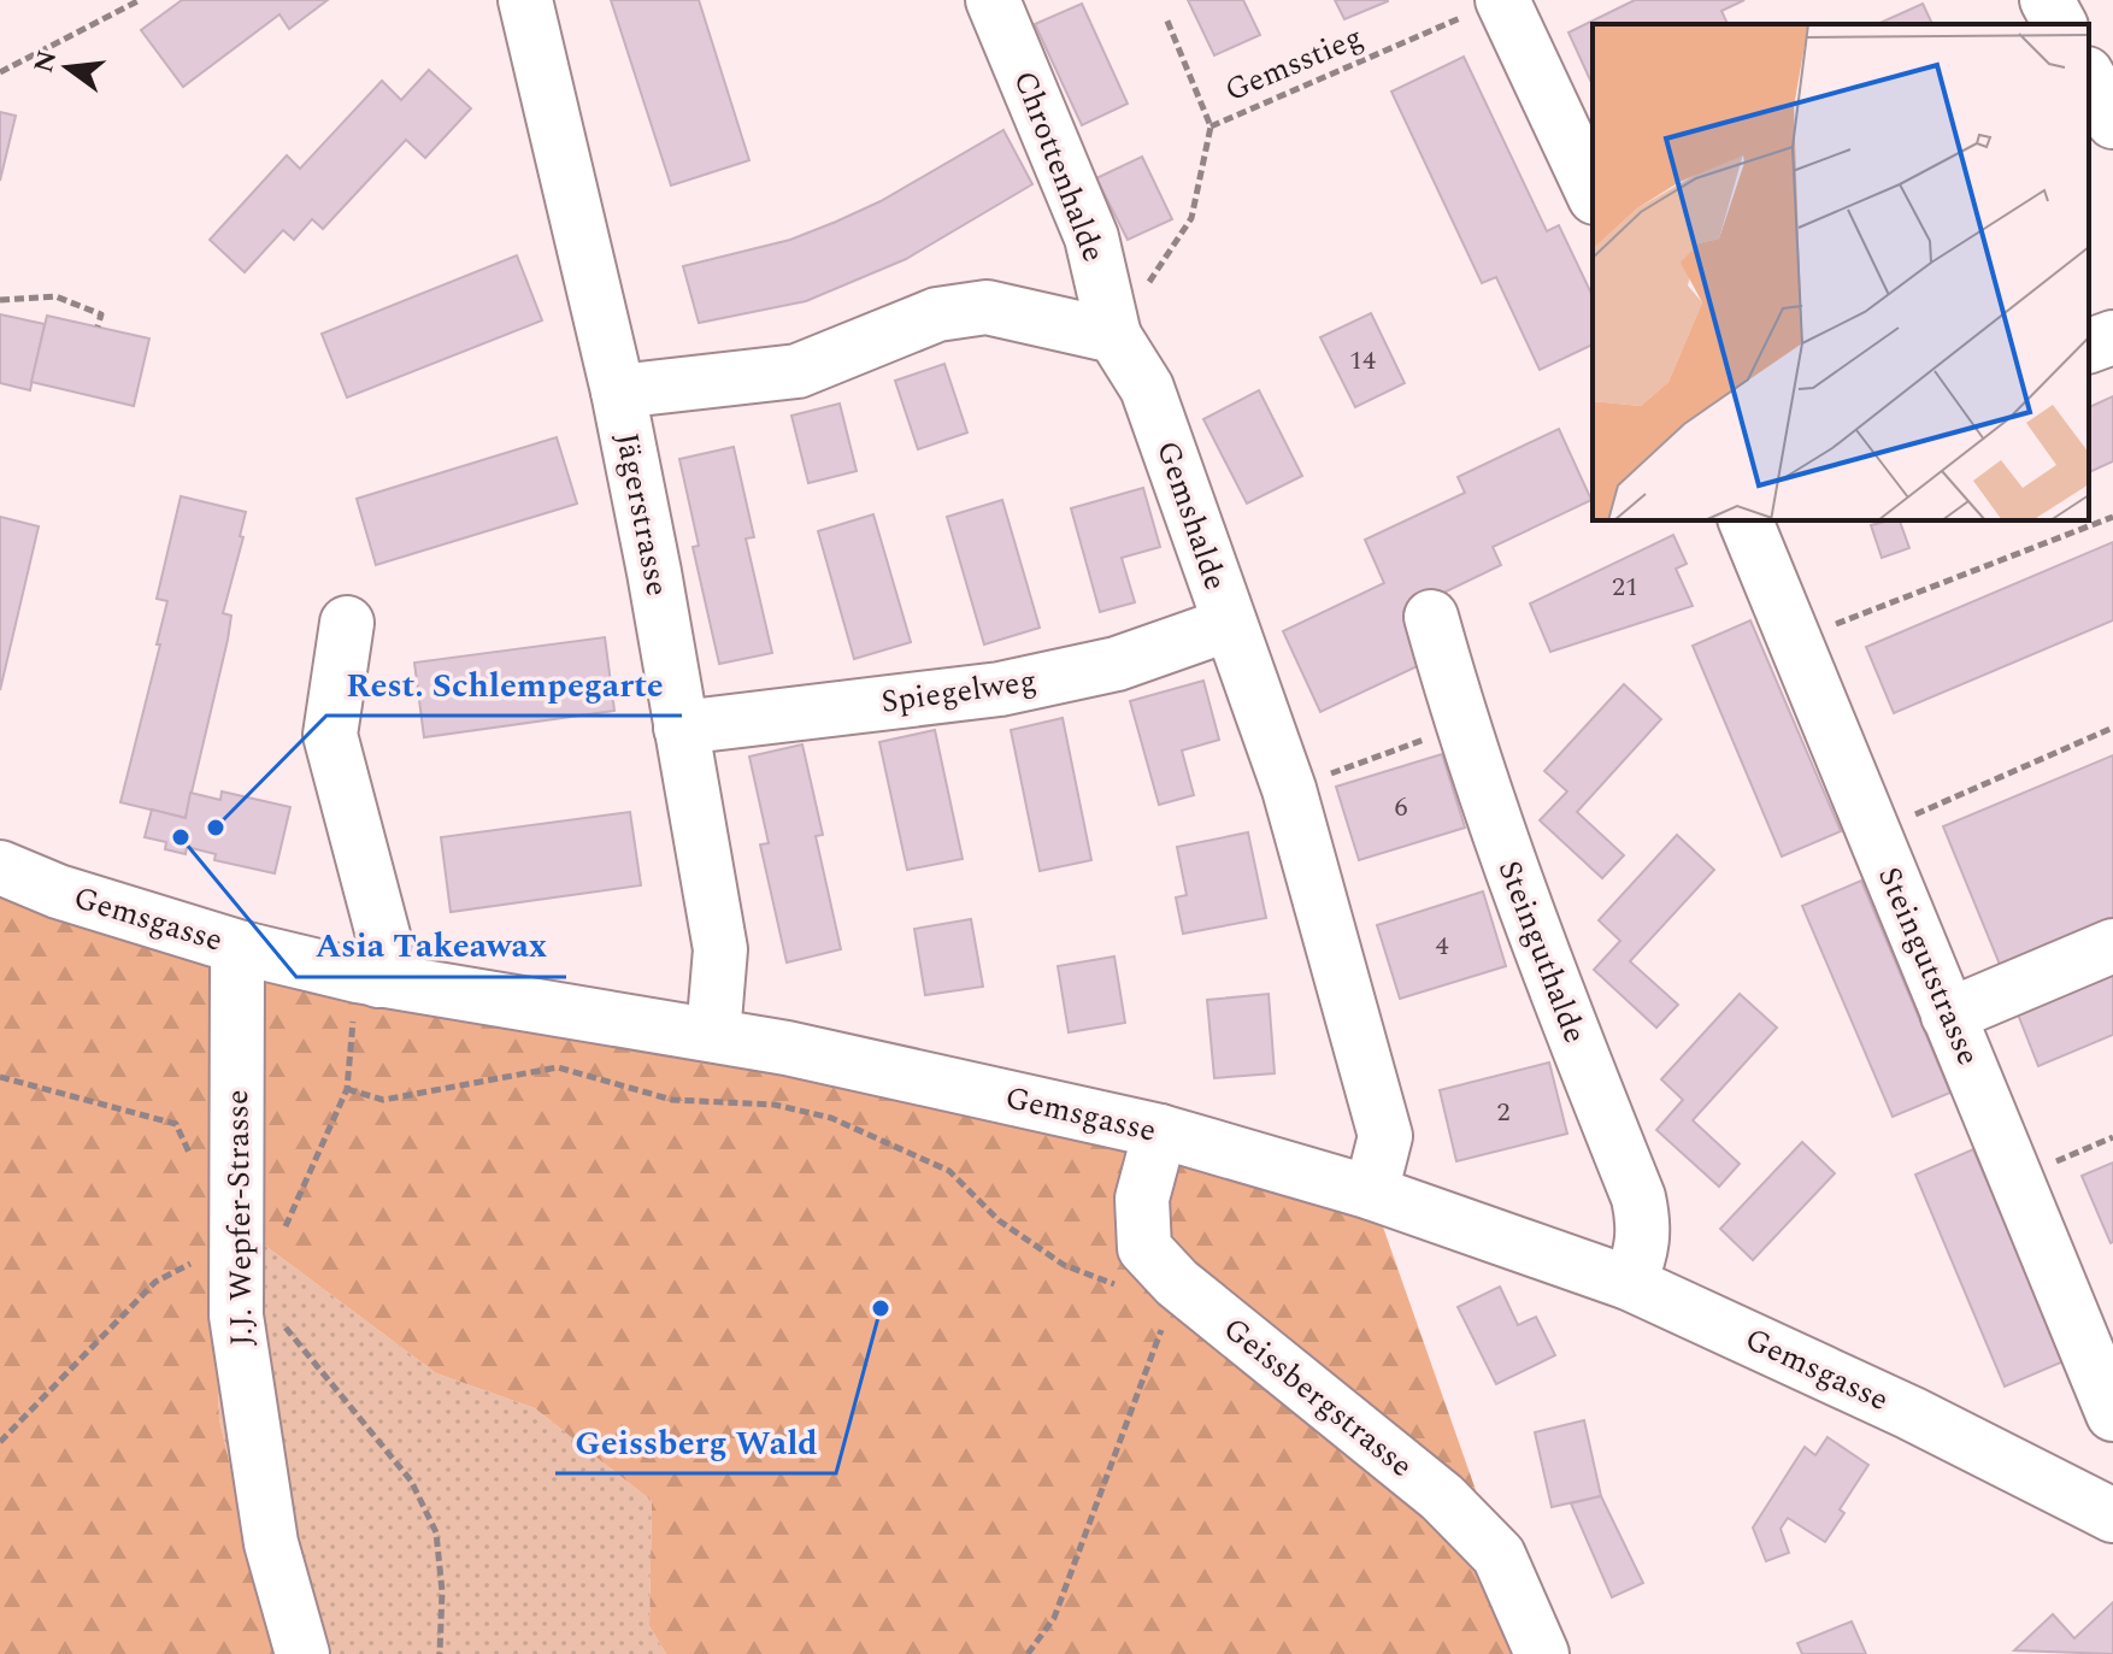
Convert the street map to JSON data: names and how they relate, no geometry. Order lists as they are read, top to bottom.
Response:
{
  "streets": {
    "street": [
      "Chrottenhalde",
      "Jägerstrasse",
      "Gemshalde",
      "Spiegelweg",
      "Gemsgasse",
      "Steinguthalde",
      "Steingutstrasse",
      "J.J. Wepfer-Strasse",
      "Geissbergstrasse"
    ],
    "path": ["Gemsstieg"]
  },
  "crossings": [
    ["Gemsstieg", "Chrottenhalde"],
    ["Gemsstieg", "Gemshalde"],
    ["Chrottenhalde", "Gemshalde"],
    ["Jägerstrasse", "Spiegelweg"],
    ["Jägerstrasse", "Gemsgasse"],
    ["Gemshalde", "Spiegelweg"],
    ["Gemshalde", "Gemsgasse"],
    ["Gemsgasse", "Steinguthalde"],
    ["Gemsgasse", "J.J. Wepfer-Strasse"],
    ["Gemsgasse", "Geissbergstrasse"]
  ],
  "places": ["Rest. Schlempegarte", "Asia Takeawax", "Geissberg Wald"],
  "house_numbers": [
    "14",
    "21",
    "6",
    "4",
    "2"
  ],
  "north": "left"
}
